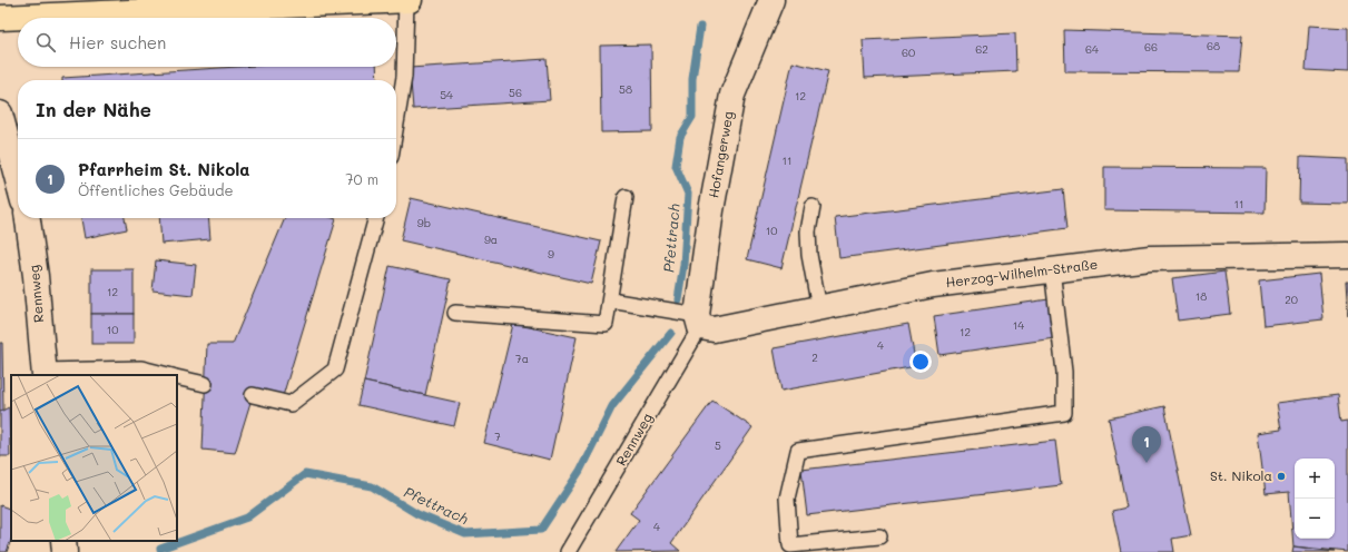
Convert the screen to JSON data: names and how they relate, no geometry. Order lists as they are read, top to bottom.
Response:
{
  "streets": {
    "street": ["Hofangerweg", "Herzog-Wilhelm-Straße", "Rennweg"]
  },
  "crossings": [
    ["Hofangerweg", "Herzog-Wilhelm-Straße"],
    ["Hofangerweg", "Rennweg"],
    ["Herzog-Wilhelm-Straße", "Rennweg"]
  ],
  "water": ["Pfettrach"],
  "places": ["St. Nikola"],
  "house_numbers": [
    "68",
    "66",
    "62",
    "64",
    "60",
    "58",
    "56",
    "54",
    "12",
    "11",
    "11",
    "9b",
    "10",
    "9a",
    "9",
    "12",
    "18",
    "20",
    "14",
    "10",
    "12",
    "4",
    "2",
    "7a",
    "7",
    "5",
    "4"
  ],
  "page": {
    "search": "Hier suchen",
    "heading": "In der Nähe",
    "list": [
      {
        "mark": "1",
        "name": "Pfarrheim St. Nikola",
        "note": "Öffentliches Gebäude",
        "value": "70 m"
      }
    ],
    "pins": "1",
    "map_buttons": ["+", "−"]
  }
}
